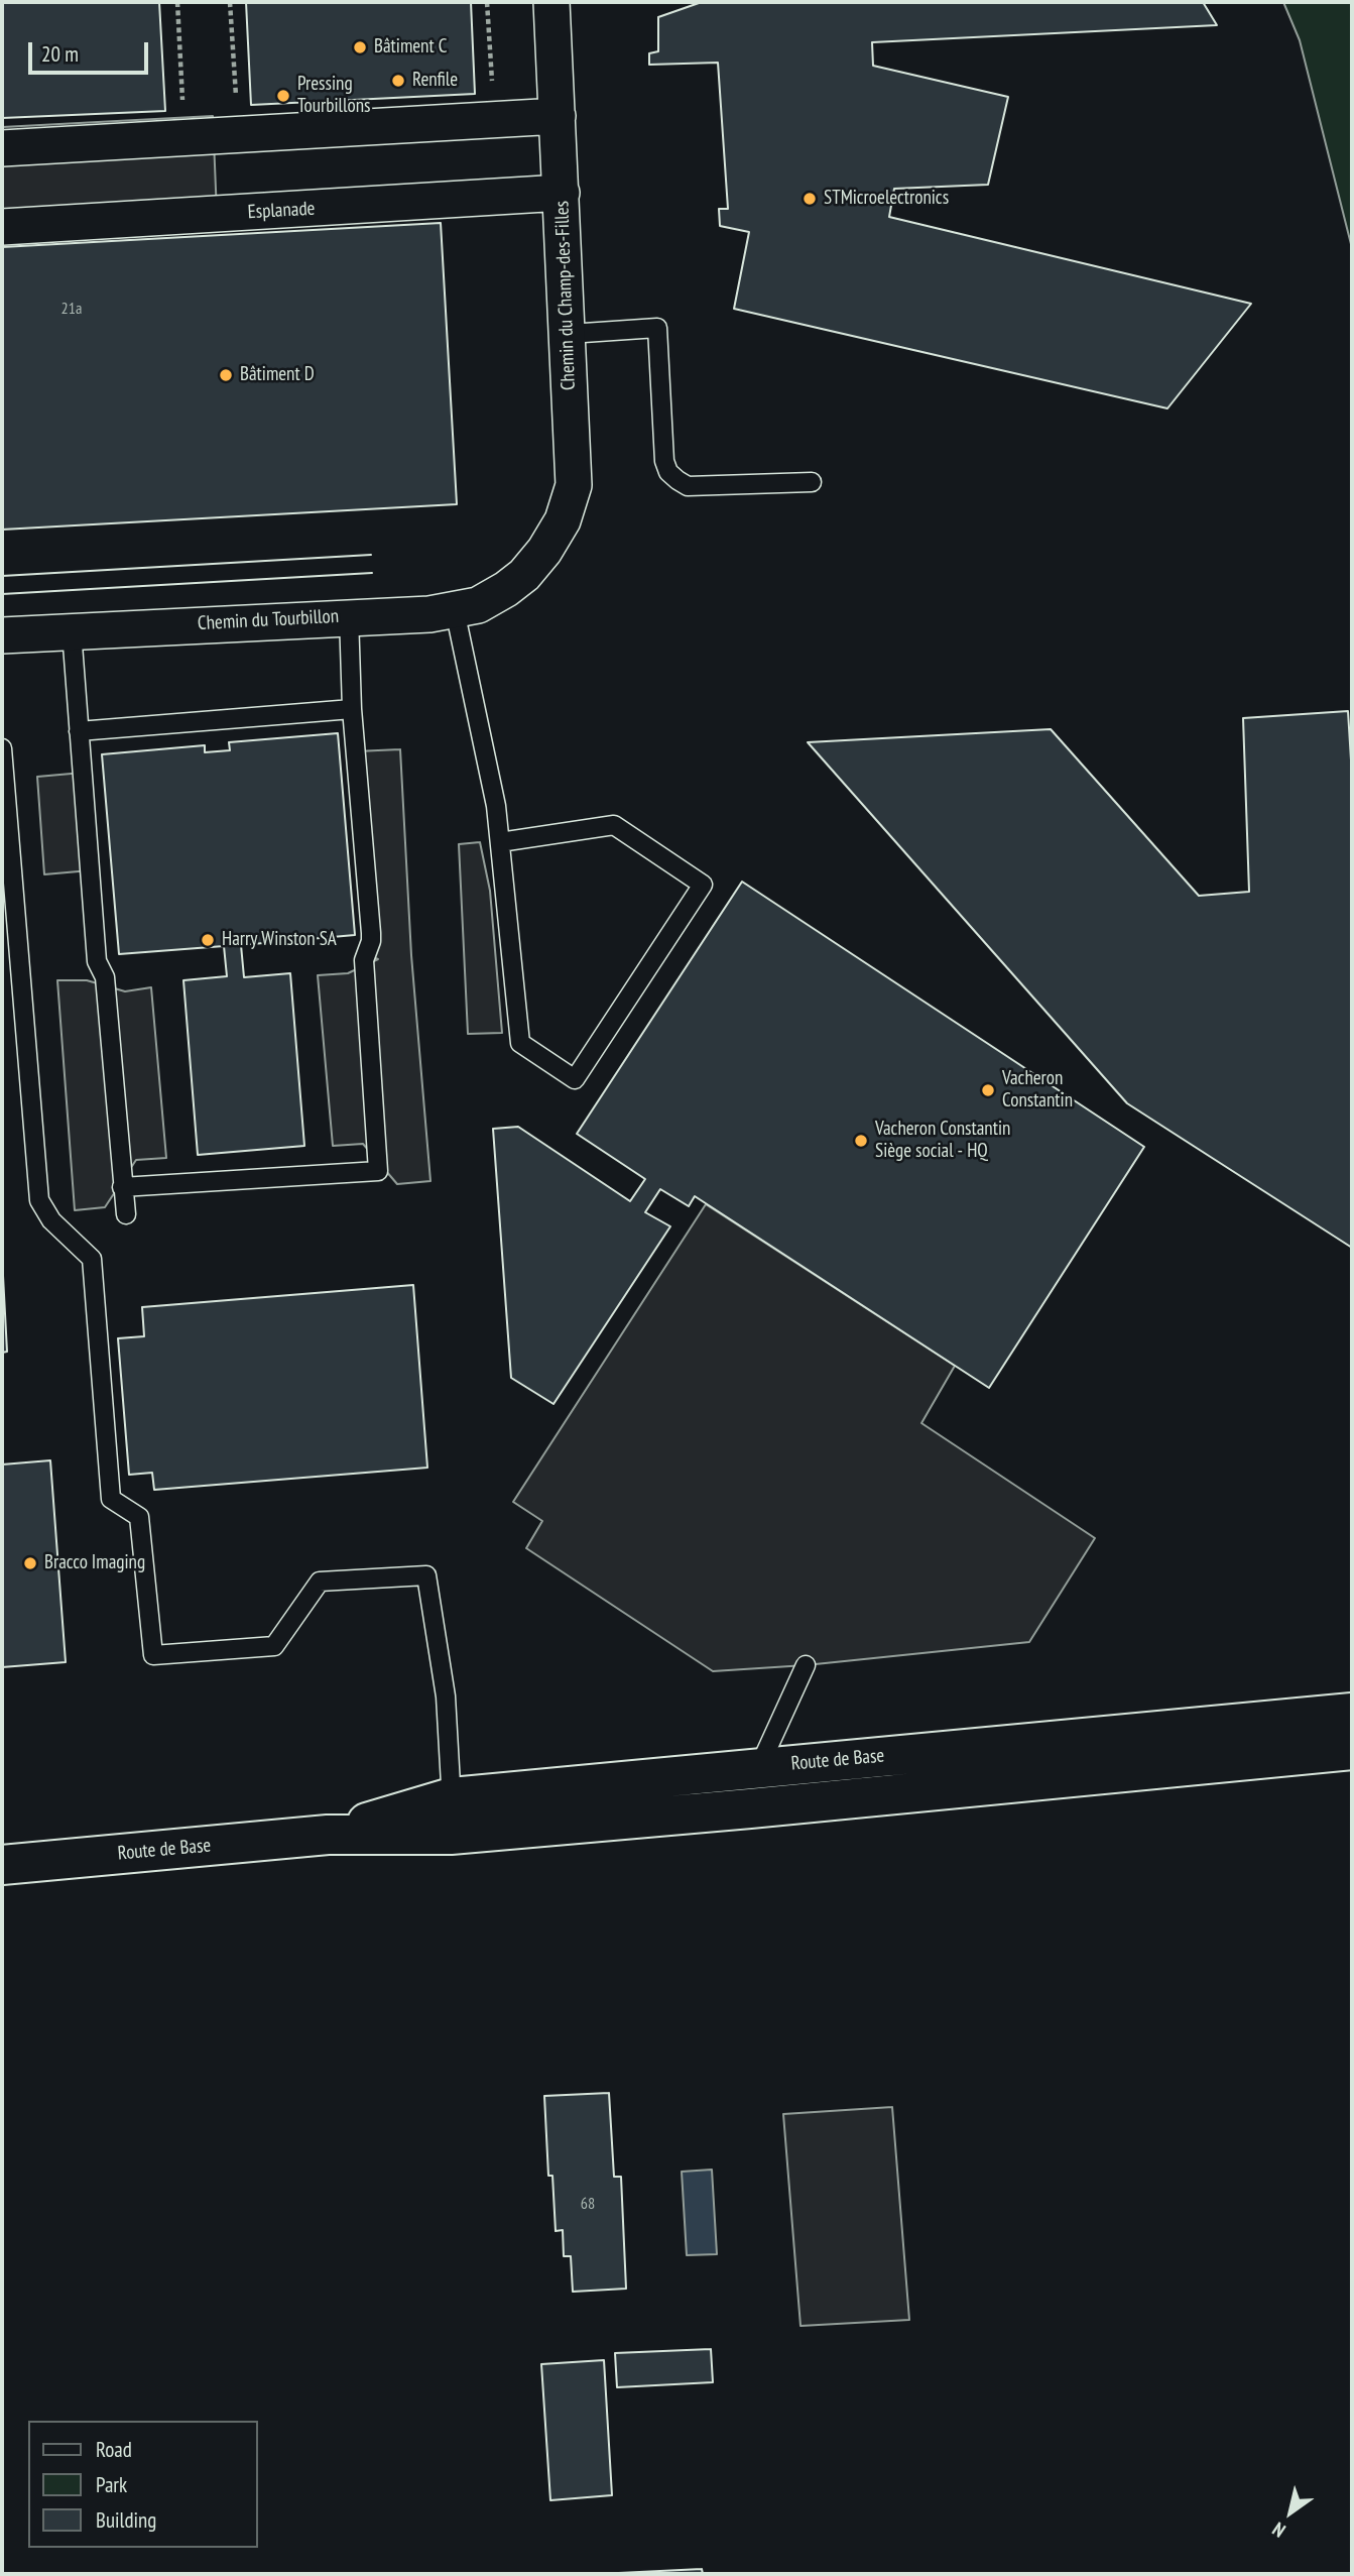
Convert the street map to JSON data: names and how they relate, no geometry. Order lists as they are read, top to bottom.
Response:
{
  "streets": {
    "street": [
      "Esplanade",
      "Chemin du Champ-des-Filles",
      "Chemin du Tourbillon",
      "Route de Base"
    ]
  },
  "crossings": [
    ["Esplanade", "Chemin du Champ-des-Filles"],
    ["Chemin du Champ-des-Filles", "Chemin du Tourbillon"]
  ],
  "places": [
    "Bâtiment C",
    "Renfile",
    "Pressing Tourbillons",
    "STMicroelectronics",
    "Bâtiment D",
    "Harry Winston SA",
    "Vacheron Constantin",
    "Vacheron Constantin Siège social - HQ",
    "Bracco Imaging"
  ],
  "house_numbers": ["21a", "68"],
  "legend": ["Road", "Park", "Building"],
  "scale_bar": "20 m",
  "north": "bottom left"
}
